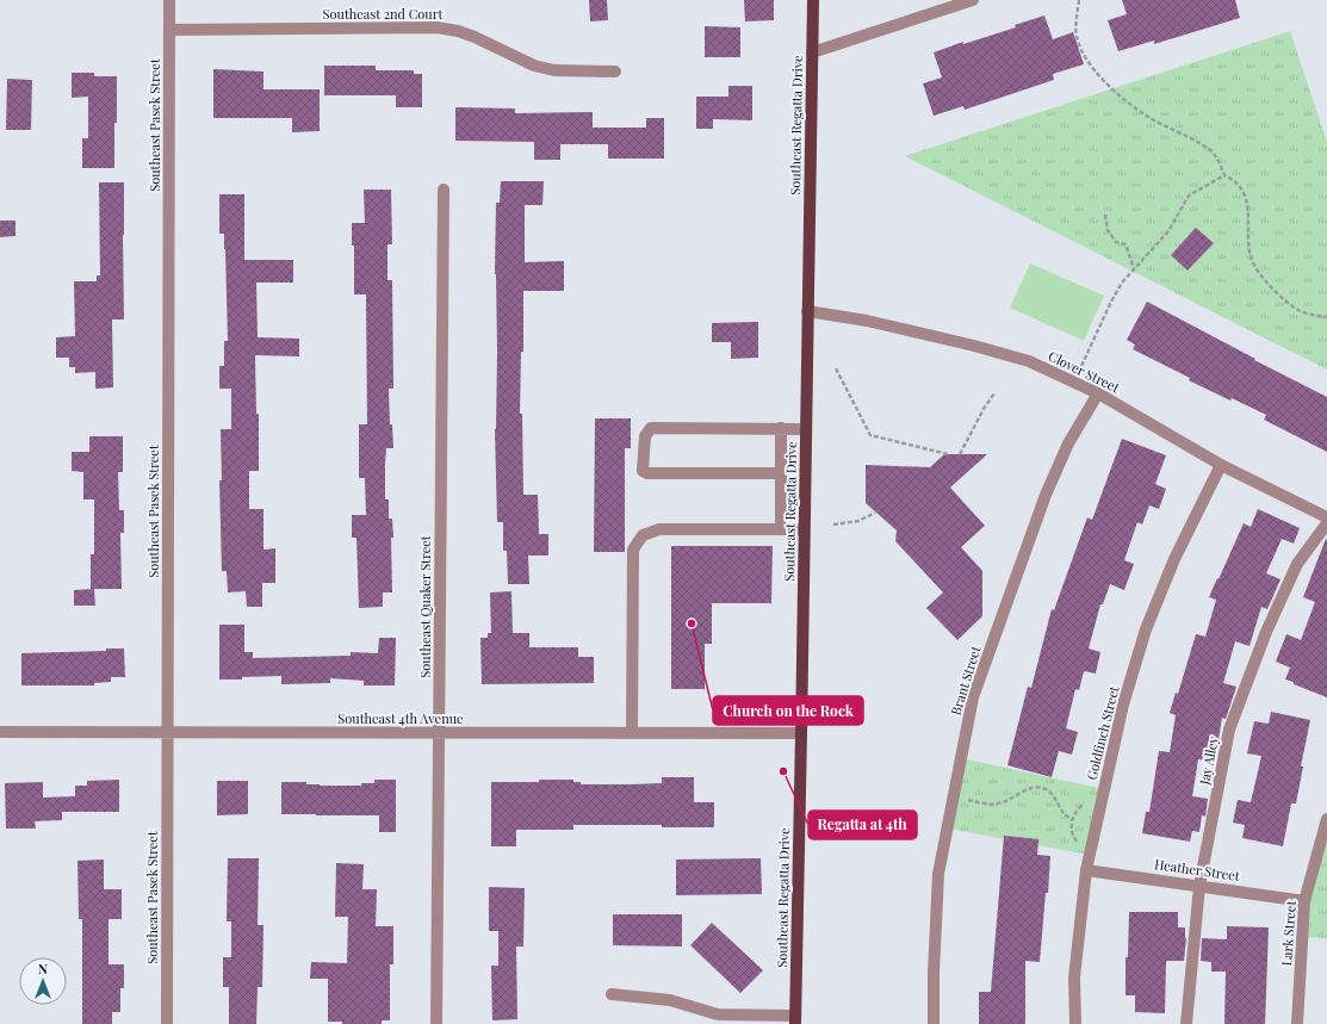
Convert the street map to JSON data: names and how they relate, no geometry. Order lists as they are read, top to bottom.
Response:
{
  "streets": {
    "main road": ["Southeast Regatta Drive"],
    "street": [
      "Southeast 2nd Court",
      "Southeast Pasek Street",
      "Clover Street",
      "Southeast Quaker Street",
      "Brant Street",
      "Southeast 4th Avenue",
      "Goldfinch Street",
      "Jay Alley",
      "Heather Street",
      "Lark Street"
    ]
  },
  "crossings": [
    ["Southeast 2nd Court", "Southeast Pasek Street"],
    ["Southeast Pasek Street", "Southeast 4th Avenue"],
    ["Southeast Regatta Drive", "Clover Street"],
    ["Southeast Regatta Drive", "Southeast 4th Avenue"],
    ["Clover Street", "Brant Street"],
    ["Clover Street", "Goldfinch Street"],
    ["Southeast Quaker Street", "Southeast 4th Avenue"],
    ["Goldfinch Street", "Heather Street"],
    ["Jay Alley", "Heather Street"],
    ["Heather Street", "Lark Street"]
  ],
  "places": ["Church on the Rock", "Regatta at 4th"],
  "north": "top"
}
